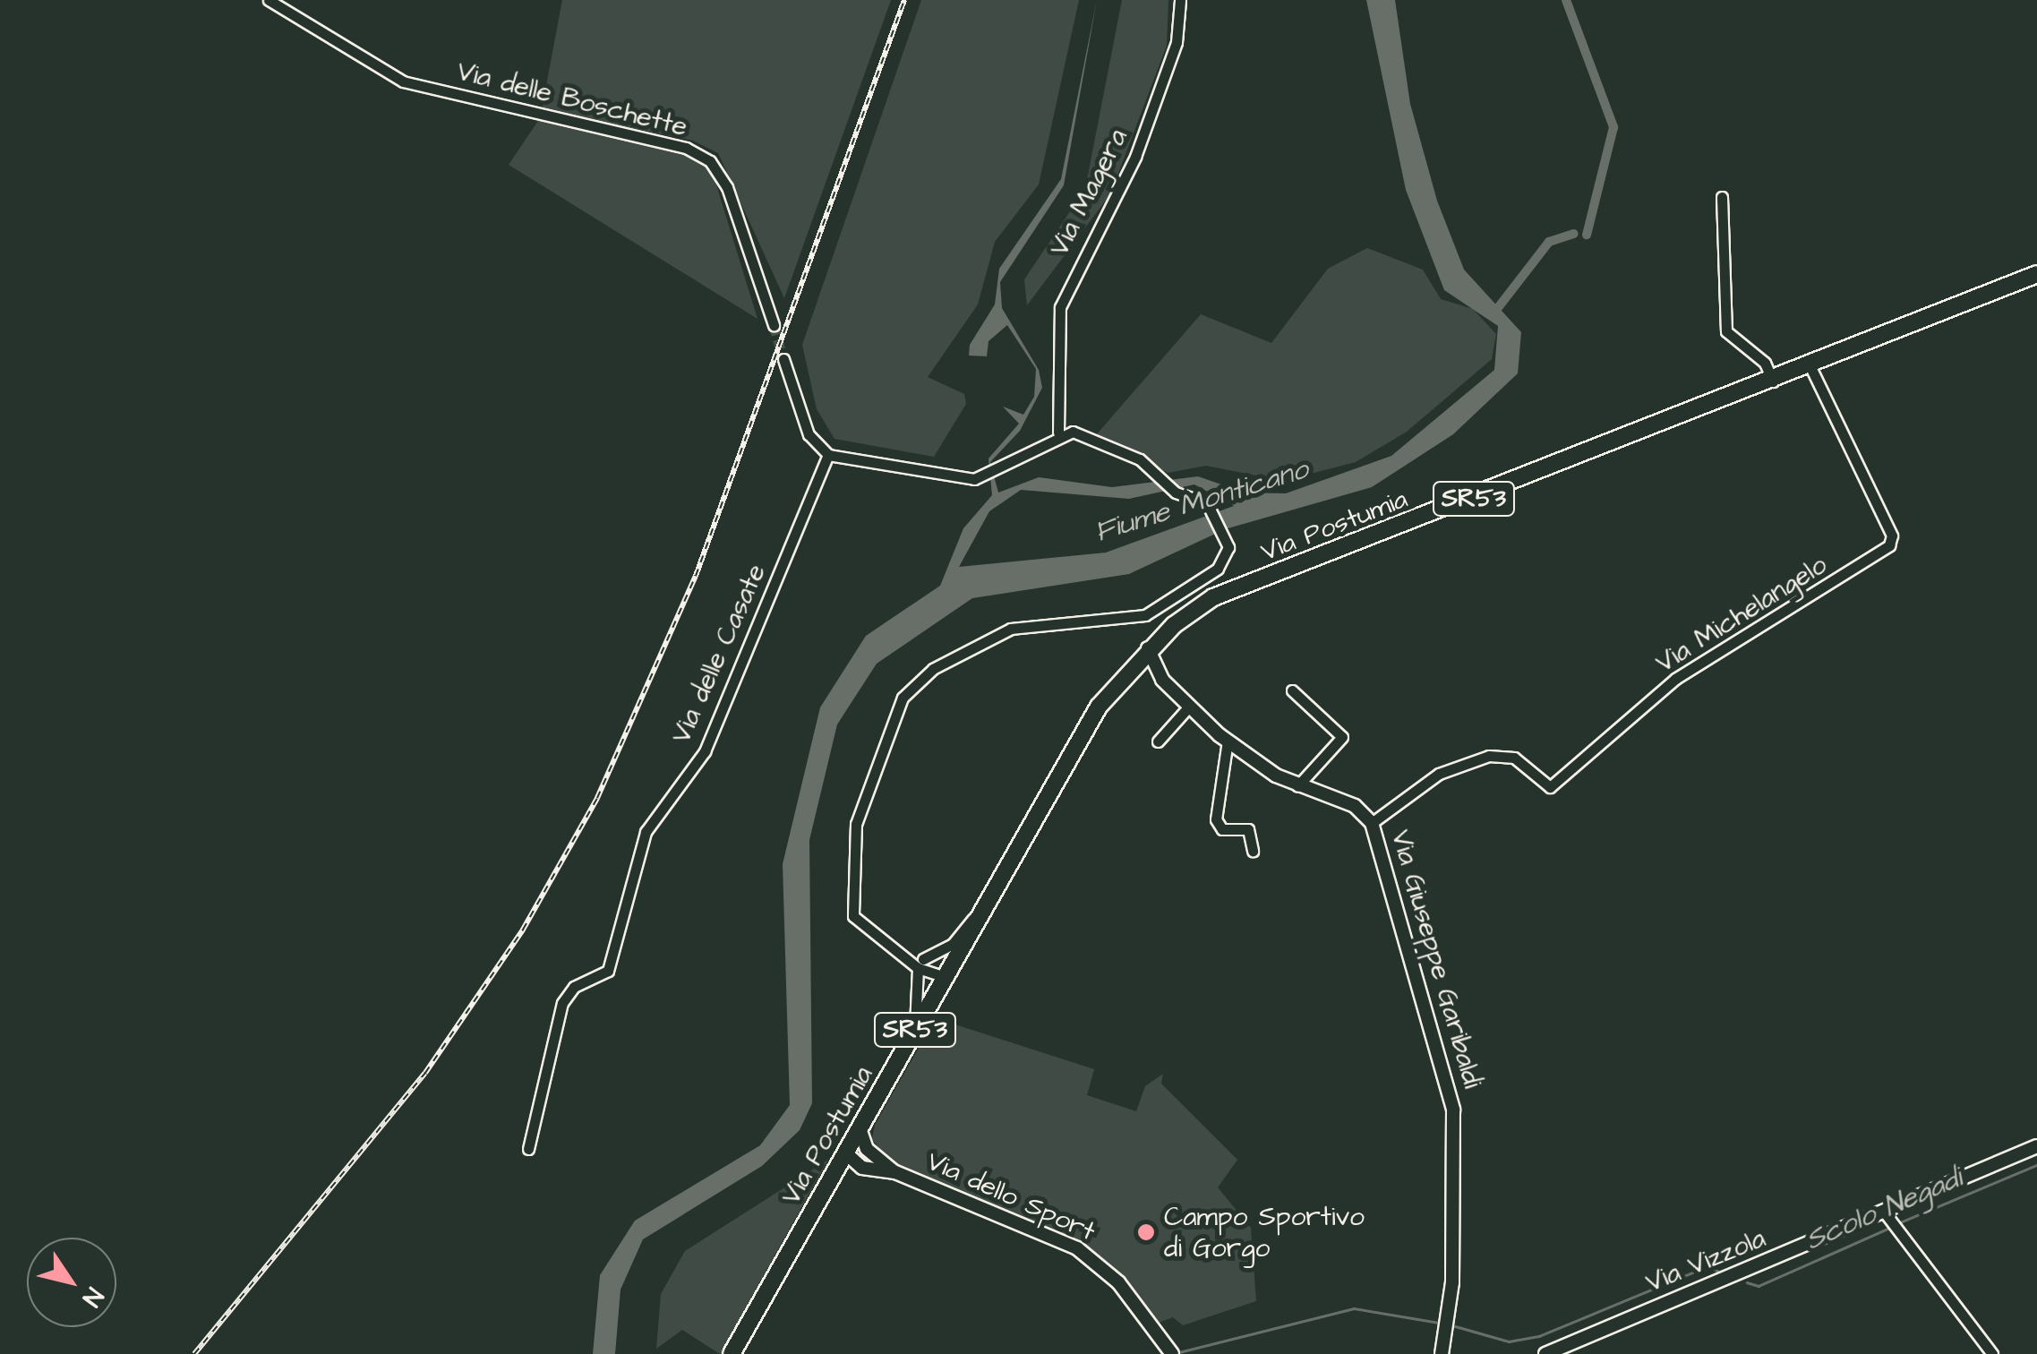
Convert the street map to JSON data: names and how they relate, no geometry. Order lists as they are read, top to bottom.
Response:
{
  "streets": {
    "main road": ["SR53", "Via Postumia"],
    "street": [
      "Via delle Boschette",
      "Via Magera",
      "Via Michelangelo",
      "Via delle Casate",
      "Via Giuseppe Garibaldi",
      "Via dello Sport",
      "Via Vizzola"
    ]
  },
  "crossings": [
    ["SR53", "Via Postumia"],
    ["SR53", "Via Michelangelo"],
    ["Via Postumia", "Via Michelangelo"],
    ["Via Postumia", "Via Giuseppe Garibaldi"],
    ["Via Michelangelo", "Via Giuseppe Garibaldi"]
  ],
  "water": ["Fiume Monticano", "Scolo Negadi"],
  "places": ["Campo Sportivo di Gorgo"],
  "north": "bottom right"
}
